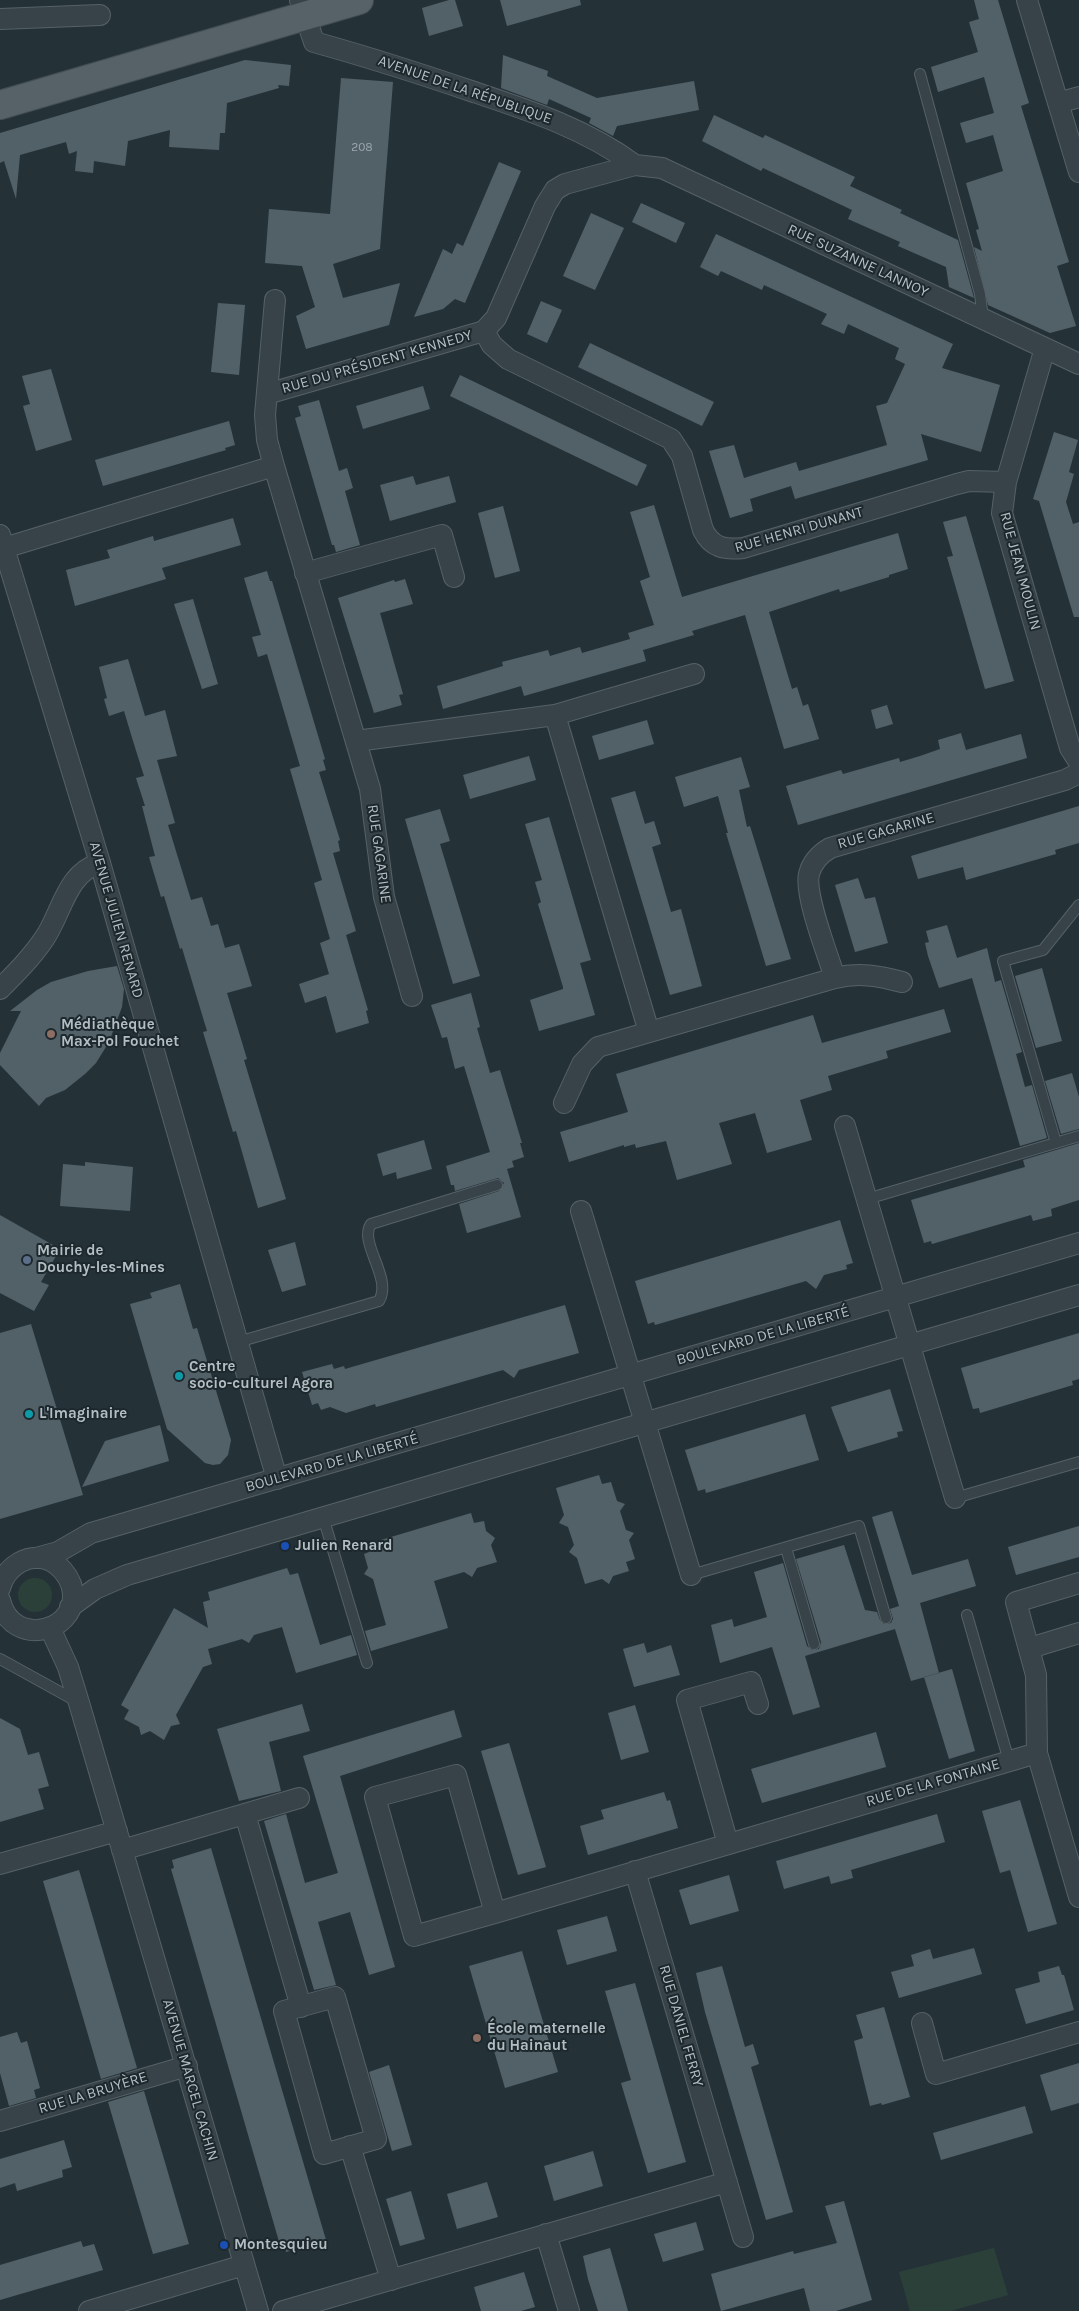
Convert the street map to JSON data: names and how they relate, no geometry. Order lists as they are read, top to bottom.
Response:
{
  "streets": {
    "street": [
      "AVENUE DE LA RÉPUBLIQUE",
      "RUE SUZANNE LANNOY",
      "RUE DU PRÉSIDENT KENNEDY",
      "RUE HENRI DUNANT",
      "RUE JEAN MOULIN",
      "RUE GAGARINE",
      "AVENUE JULIEN RENARD",
      "BOULEVARD DE LA LIBERTÉ",
      "RUE DE LA FONTAINE",
      "RUE DANIEL FERRY",
      "AVENUE MARCEL CACHIN",
      "RUE LA BRUYÈRE"
    ]
  },
  "crossings": [
    ["AVENUE DE LA RÉPUBLIQUE", "RUE SUZANNE LANNOY"],
    ["AVENUE DE LA RÉPUBLIQUE", "RUE DU PRÉSIDENT KENNEDY"],
    ["RUE SUZANNE LANNOY", "RUE DU PRÉSIDENT KENNEDY"],
    ["RUE SUZANNE LANNOY", "RUE JEAN MOULIN"],
    ["RUE DU PRÉSIDENT KENNEDY", "RUE HENRI DUNANT"],
    ["RUE DU PRÉSIDENT KENNEDY", "RUE GAGARINE"],
    ["RUE HENRI DUNANT", "RUE JEAN MOULIN"],
    ["AVENUE JULIEN RENARD", "BOULEVARD DE LA LIBERTÉ"],
    ["BOULEVARD DE LA LIBERTÉ", "AVENUE MARCEL CACHIN"],
    ["RUE DE LA FONTAINE", "RUE DANIEL FERRY"],
    ["AVENUE MARCEL CACHIN", "RUE LA BRUYÈRE"]
  ],
  "places": [
    "Médiathèque Max-Pol Fouchet",
    "Mairie de Douchy-les-Mines",
    "Centre socio-culturel Agora",
    "L'Imaginaire",
    "Julien Renard",
    "École maternelle du Hainaut",
    "Montesquieu"
  ],
  "house_numbers": ["208"]
}
